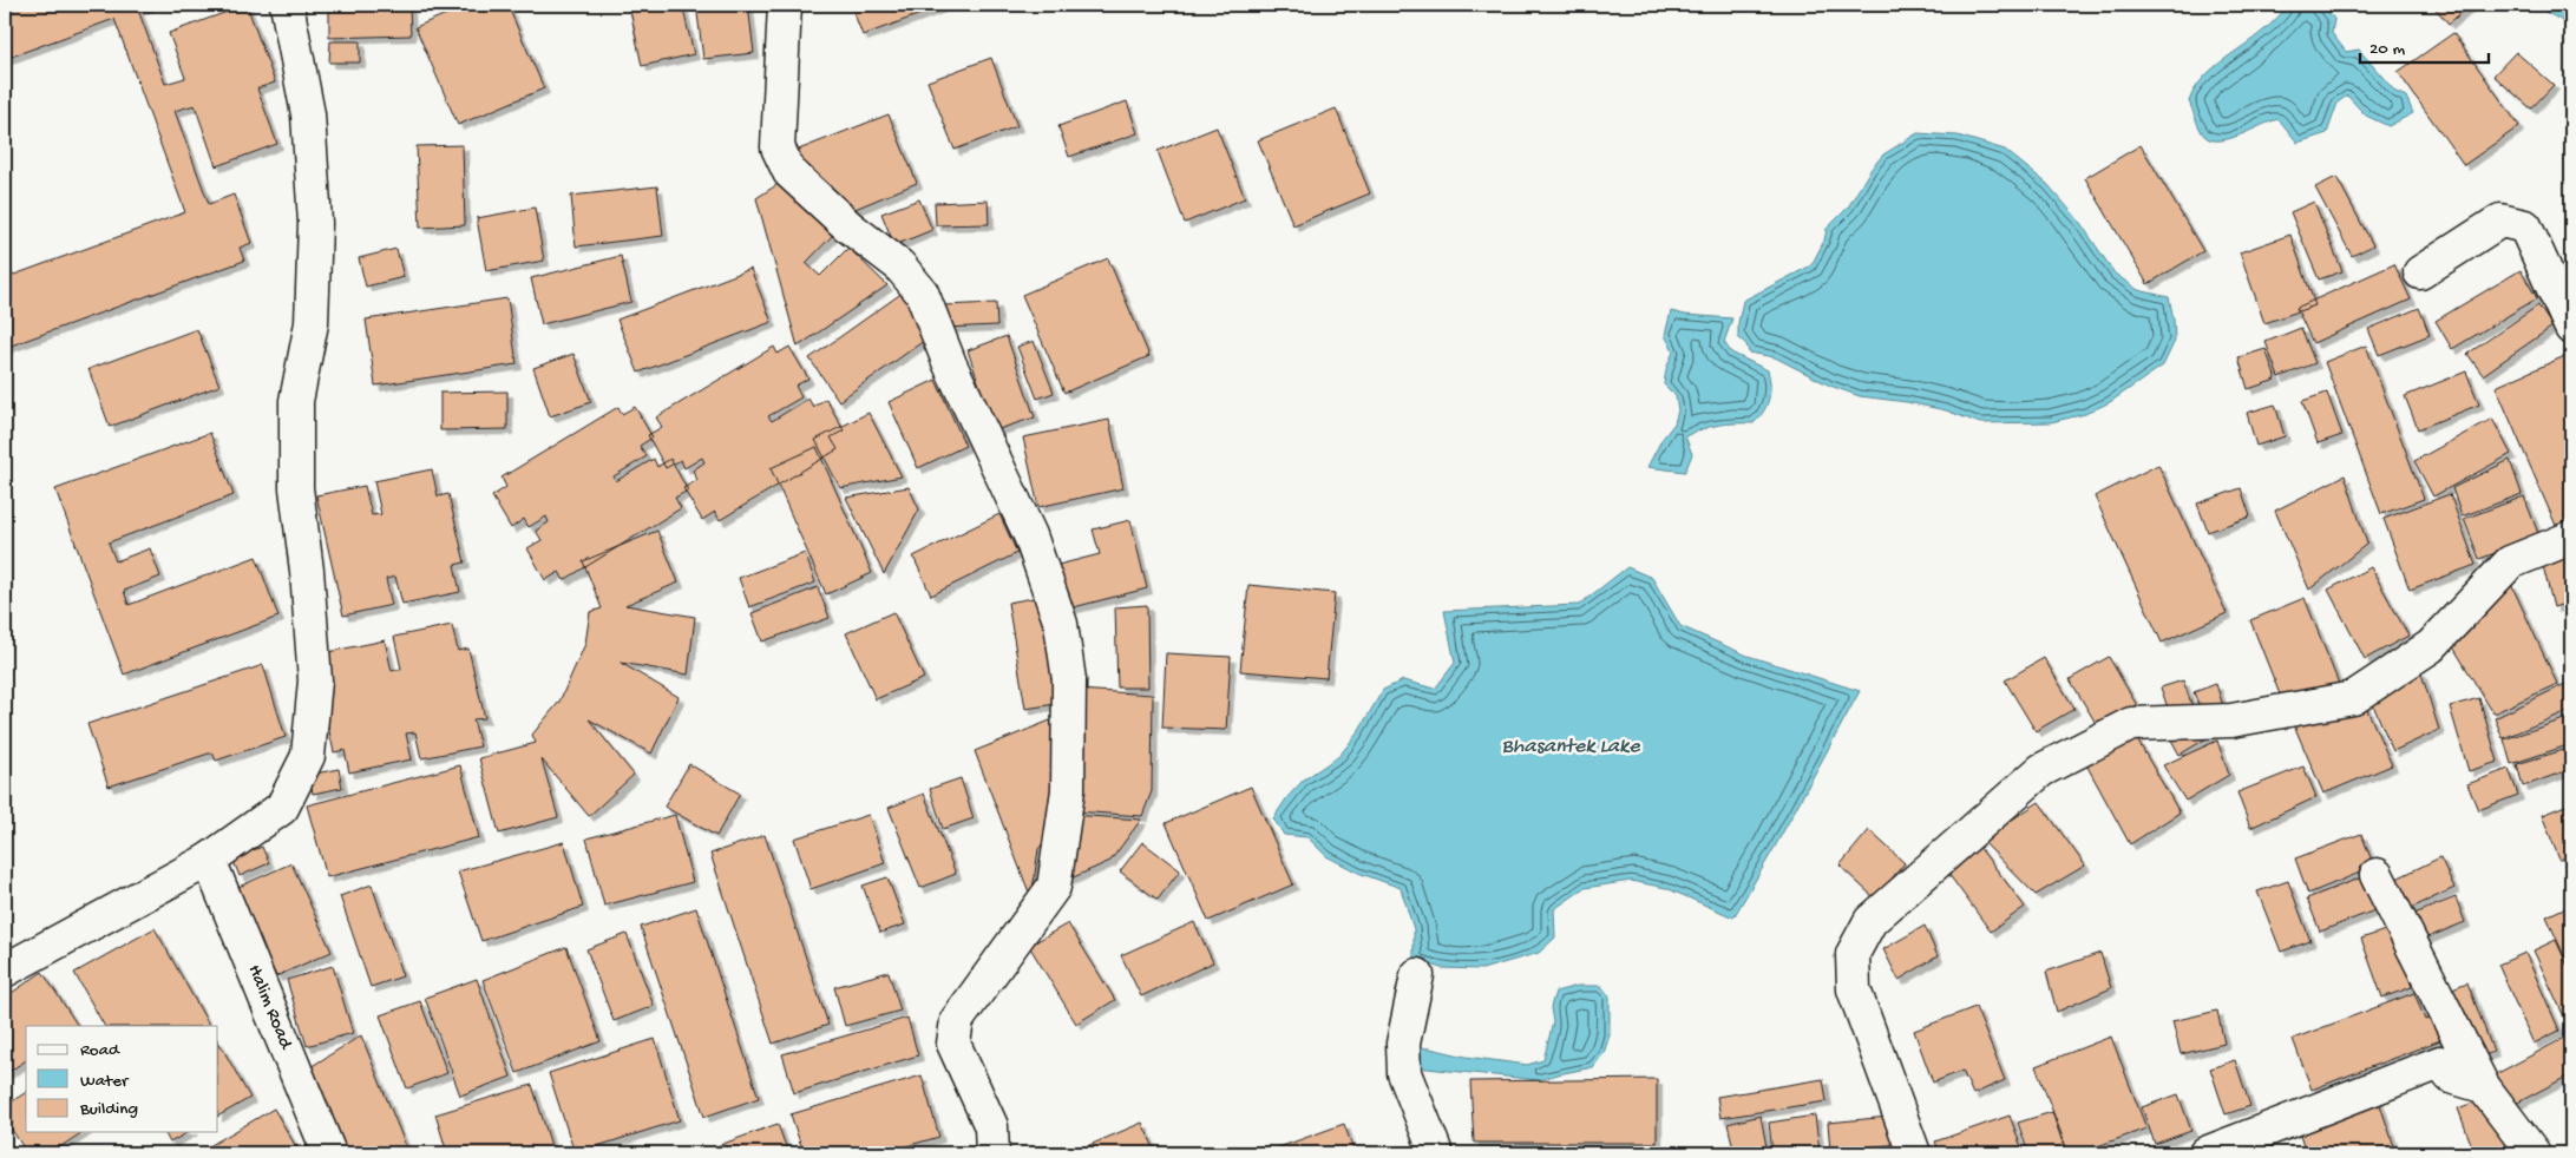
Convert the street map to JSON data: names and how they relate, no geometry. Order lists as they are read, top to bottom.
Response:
{
  "streets": {
    "street": ["Halim Road"]
  },
  "water": ["Bhasantek Lake"],
  "legend": ["Road", "Water", "Building"],
  "scale_bar": "20 m"
}
